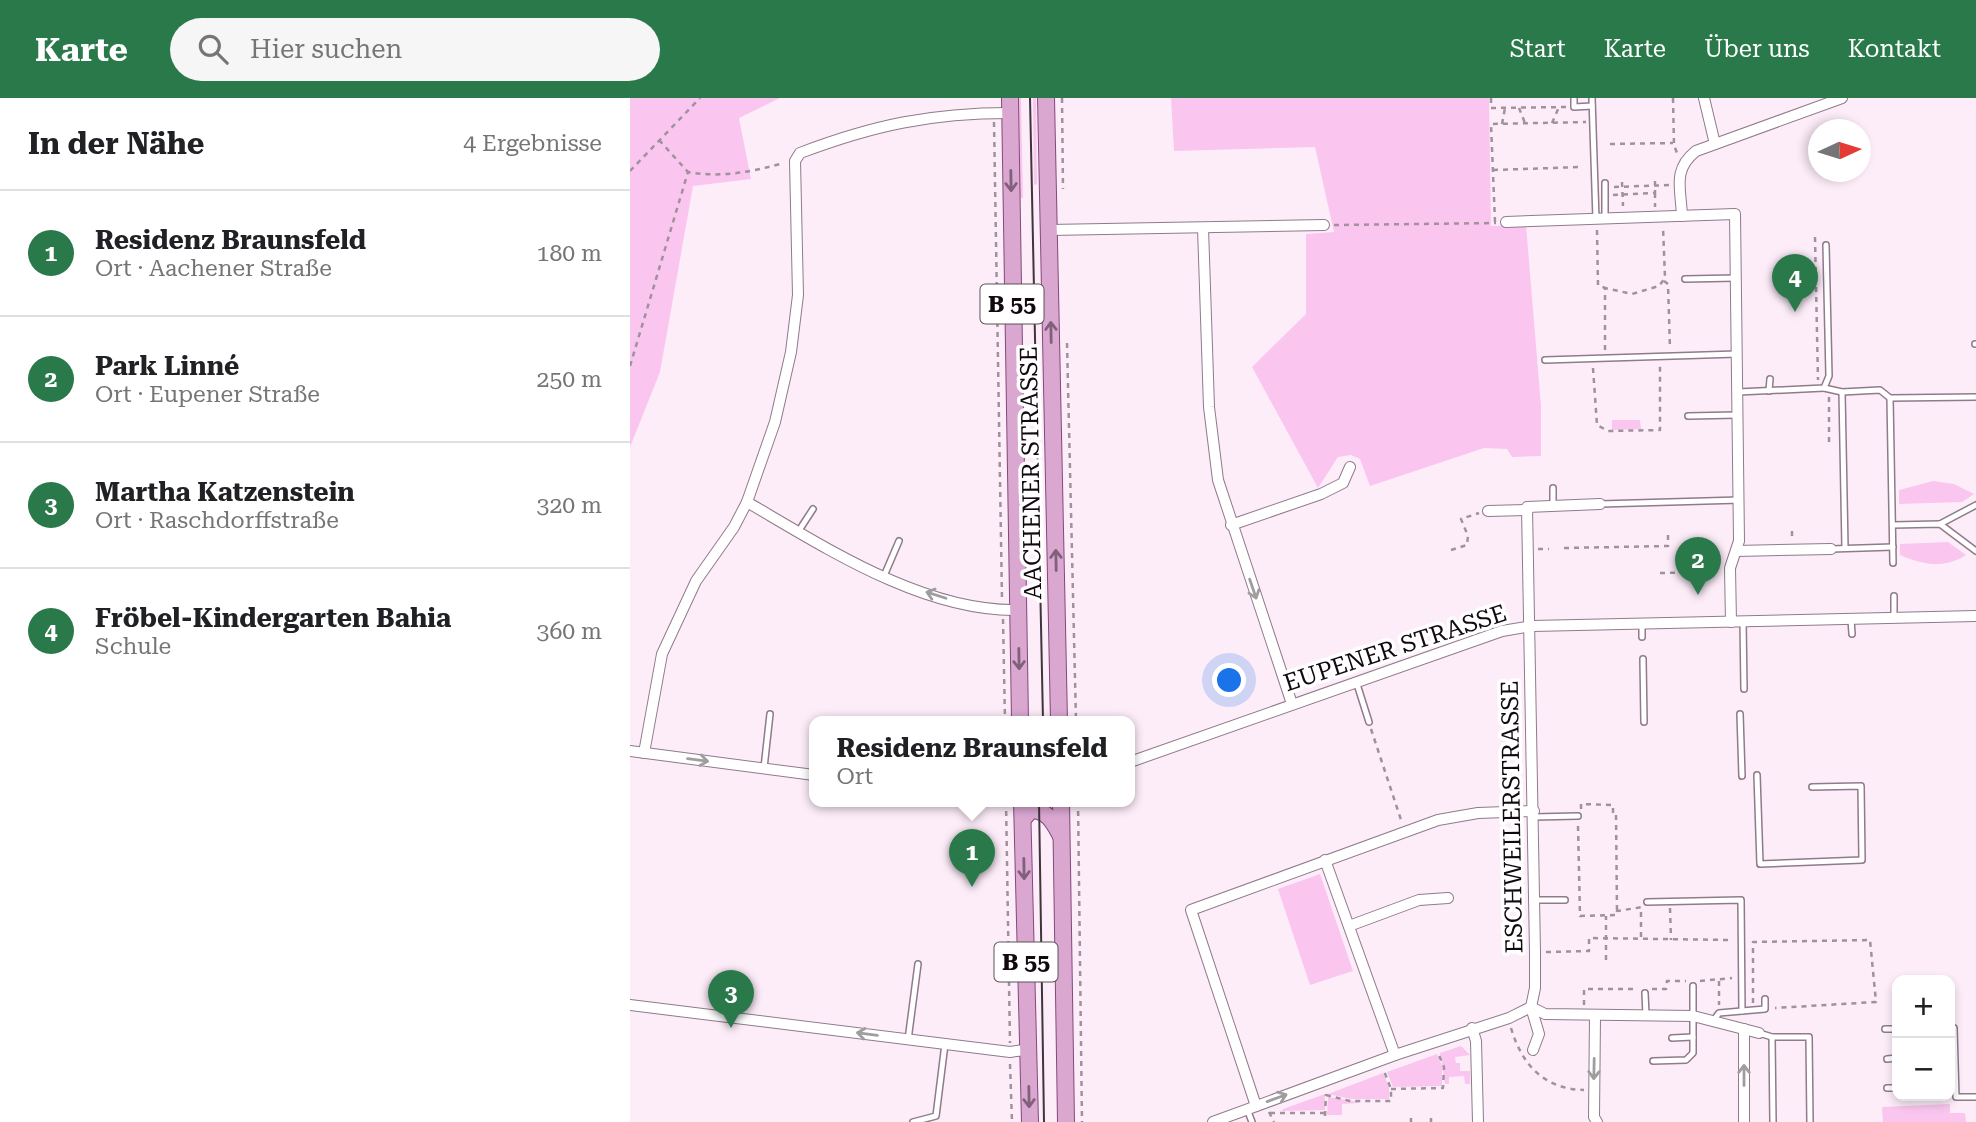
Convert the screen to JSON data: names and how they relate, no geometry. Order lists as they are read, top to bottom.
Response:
{
  "streets": {
    "main road": ["B 55", "AACHENER STRASSE"],
    "street": ["EUPENER STRASSE", "ESCHWEILERSTRASSE"]
  },
  "crossings": [
    ["EUPENER STRASSE", "ESCHWEILERSTRASSE"]
  ],
  "north": "right",
  "page": {
    "header": "Karte",
    "search": "Hier suchen",
    "nav": [
      "Start",
      "Karte",
      "Über uns",
      "Kontakt"
    ],
    "heading": ["In der Nähe", "4 Ergebnisse"],
    "list": [
      {
        "mark": "1",
        "name": "Residenz Braunsfeld",
        "note": "Ort · Aachener Straße",
        "value": "180 m"
      },
      {
        "mark": "2",
        "name": "Park Linné",
        "note": "Ort · Eupener Straße",
        "value": "250 m"
      },
      {
        "mark": "3",
        "name": "Martha Katzenstein",
        "note": "Ort · Raschdorffstraße",
        "value": "320 m"
      },
      {
        "mark": "4",
        "name": "Fröbel-Kindergarten Bahia",
        "note": "Schule",
        "value": "360 m"
      }
    ],
    "pins": [
      "4",
      "2",
      "1",
      "3"
    ],
    "popup": ["Residenz Braunsfeld", "Ort"],
    "map_buttons": ["+", "−"]
  }
}
